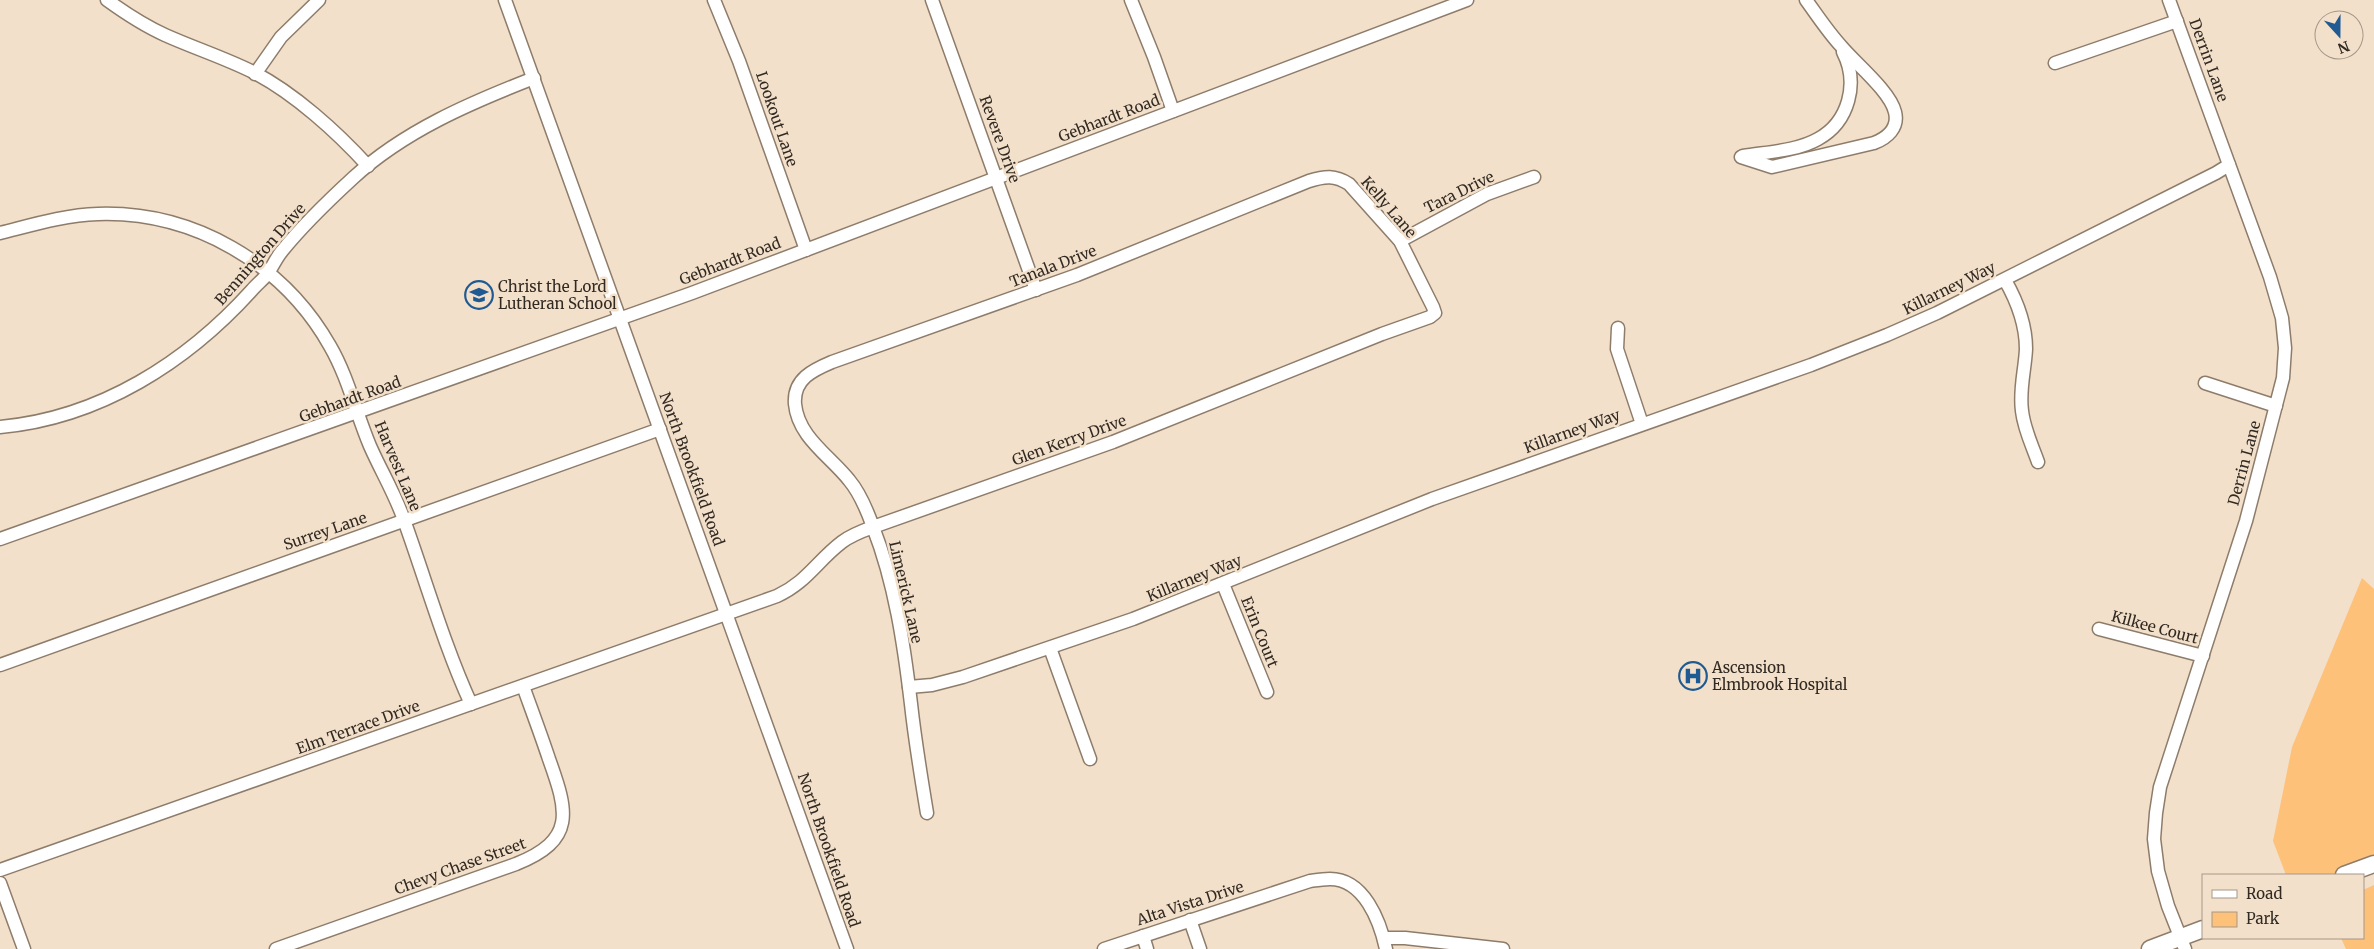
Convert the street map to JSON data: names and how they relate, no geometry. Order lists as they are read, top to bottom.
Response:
{
  "streets": {
    "street": [
      "Derrin Lane",
      "Gebhardt Road",
      "Lookout Lane",
      "Revere Drive",
      "Tara Drive",
      "Kelly Lane",
      "Bennington Drive",
      "Tanala Drive",
      "Killarney Way",
      "Glen Kerry Drive",
      "Harvest Lane",
      "North Brookfield Road",
      "Surrey Lane",
      "Limerick Lane",
      "Kilkee Court",
      "Erin Court",
      "Elm Terrace Drive",
      "Chevy Chase Street",
      "Alta Vista Drive"
    ]
  },
  "crossings": [
    ["Derrin Lane", "Killarney Way"],
    ["Derrin Lane", "Kilkee Court"],
    ["Gebhardt Road", "Lookout Lane"],
    ["Gebhardt Road", "Revere Drive"],
    ["Gebhardt Road", "Harvest Lane"],
    ["Gebhardt Road", "North Brookfield Road"],
    ["Revere Drive", "Tanala Drive"],
    ["Tara Drive", "Kelly Lane"],
    ["Kelly Lane", "Tanala Drive"],
    ["Kelly Lane", "Glen Kerry Drive"],
    ["Bennington Drive", "Harvest Lane"],
    ["Bennington Drive", "North Brookfield Road"],
    ["Tanala Drive", "Limerick Lane"],
    ["Killarney Way", "Limerick Lane"],
    ["Killarney Way", "Erin Court"],
    ["Glen Kerry Drive", "North Brookfield Road"],
    ["Glen Kerry Drive", "Limerick Lane"],
    ["Glen Kerry Drive", "Elm Terrace Drive"],
    ["Harvest Lane", "Surrey Lane"],
    ["Harvest Lane", "Elm Terrace Drive"],
    ["North Brookfield Road", "Surrey Lane"],
    ["North Brookfield Road", "Elm Terrace Drive"],
    ["Elm Terrace Drive", "Chevy Chase Street"]
  ],
  "places": {
    "school or university": ["Christ the Lord Lutheran School"],
    "hospital": ["Ascension Elmbrook Hospital"]
  },
  "legend": ["Road", "Park"],
  "north": "bottom"
}
